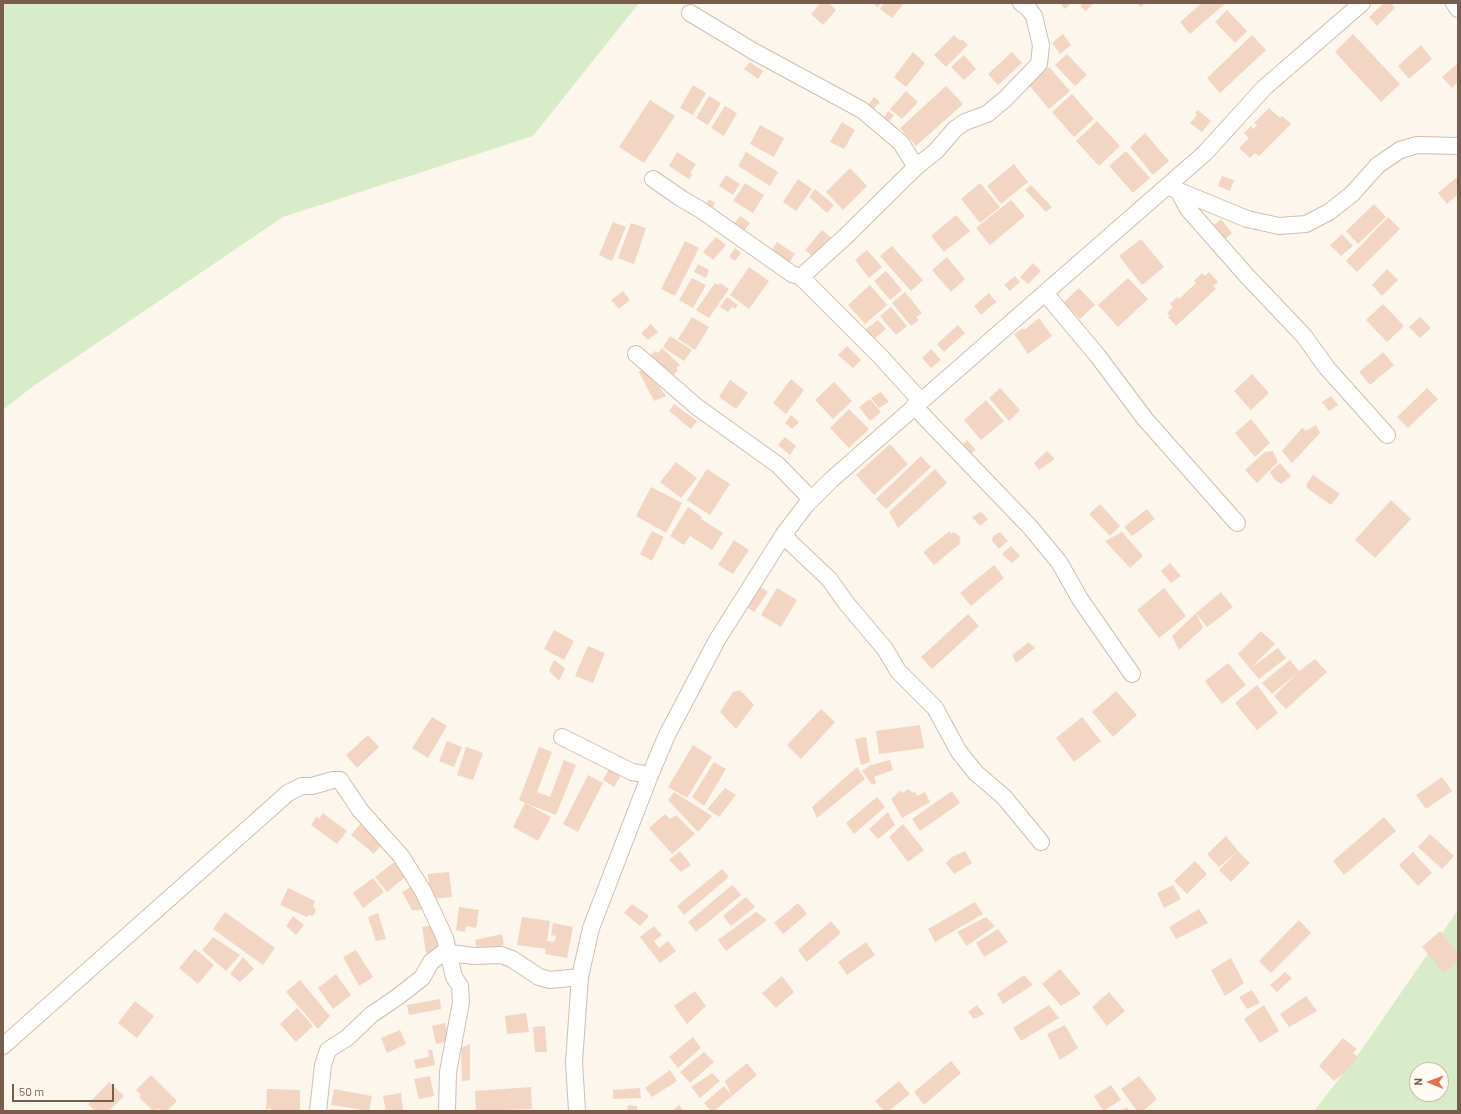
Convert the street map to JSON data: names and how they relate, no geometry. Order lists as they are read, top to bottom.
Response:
{
  "scale_bar": "50 m",
  "north": "left"
}
